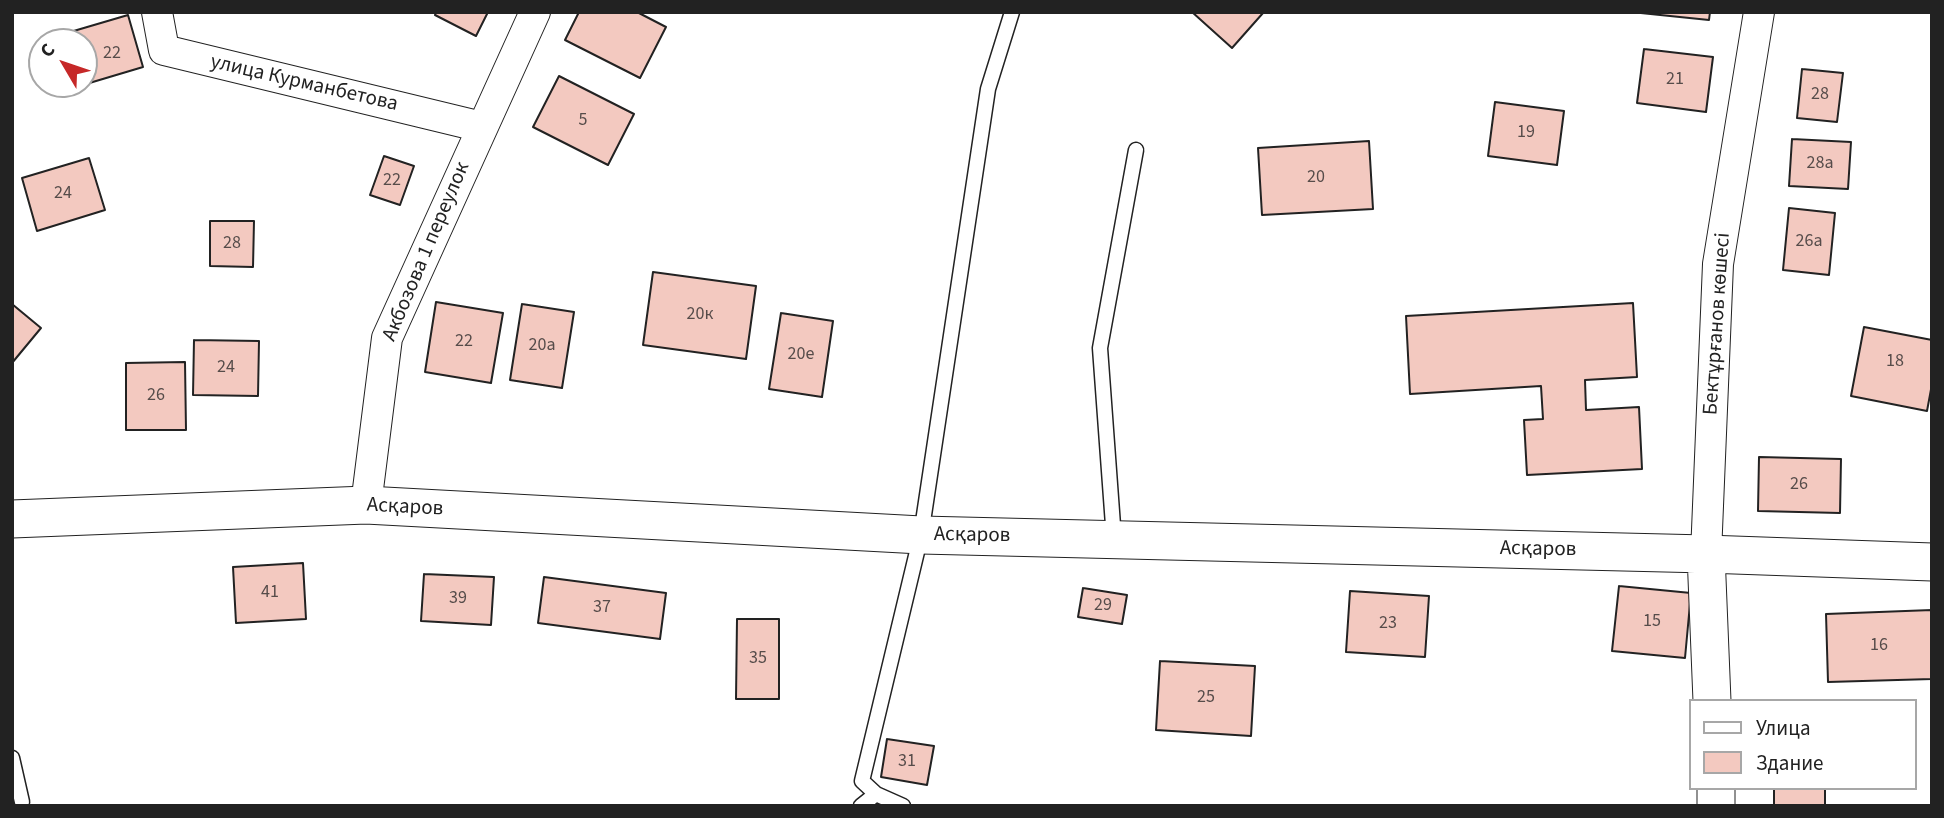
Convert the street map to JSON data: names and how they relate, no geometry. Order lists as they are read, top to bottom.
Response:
{
  "streets": {
    "street": [
      "улица Курманбетова",
      "Акбозова 1 переулок",
      "Бектұрғанов көшесі",
      "Асқаров"
    ]
  },
  "crossings": [
    ["улица Курманбетова", "Акбозова 1 переулок"],
    ["Акбозова 1 переулок", "Асқаров"],
    ["Бектұрғанов көшесі", "Асқаров"]
  ],
  "house_numbers": [
    "22",
    "21",
    "28",
    "5",
    "19",
    "28а",
    "20",
    "22",
    "24",
    "26а",
    "28",
    "20к",
    "22",
    "20а",
    "20е",
    "18",
    "24",
    "26",
    "26",
    "41",
    "39",
    "29",
    "37",
    "15",
    "23",
    "16",
    "35",
    "25",
    "31"
  ],
  "legend": ["Улица", "Здание"],
  "north": "top left"
}
